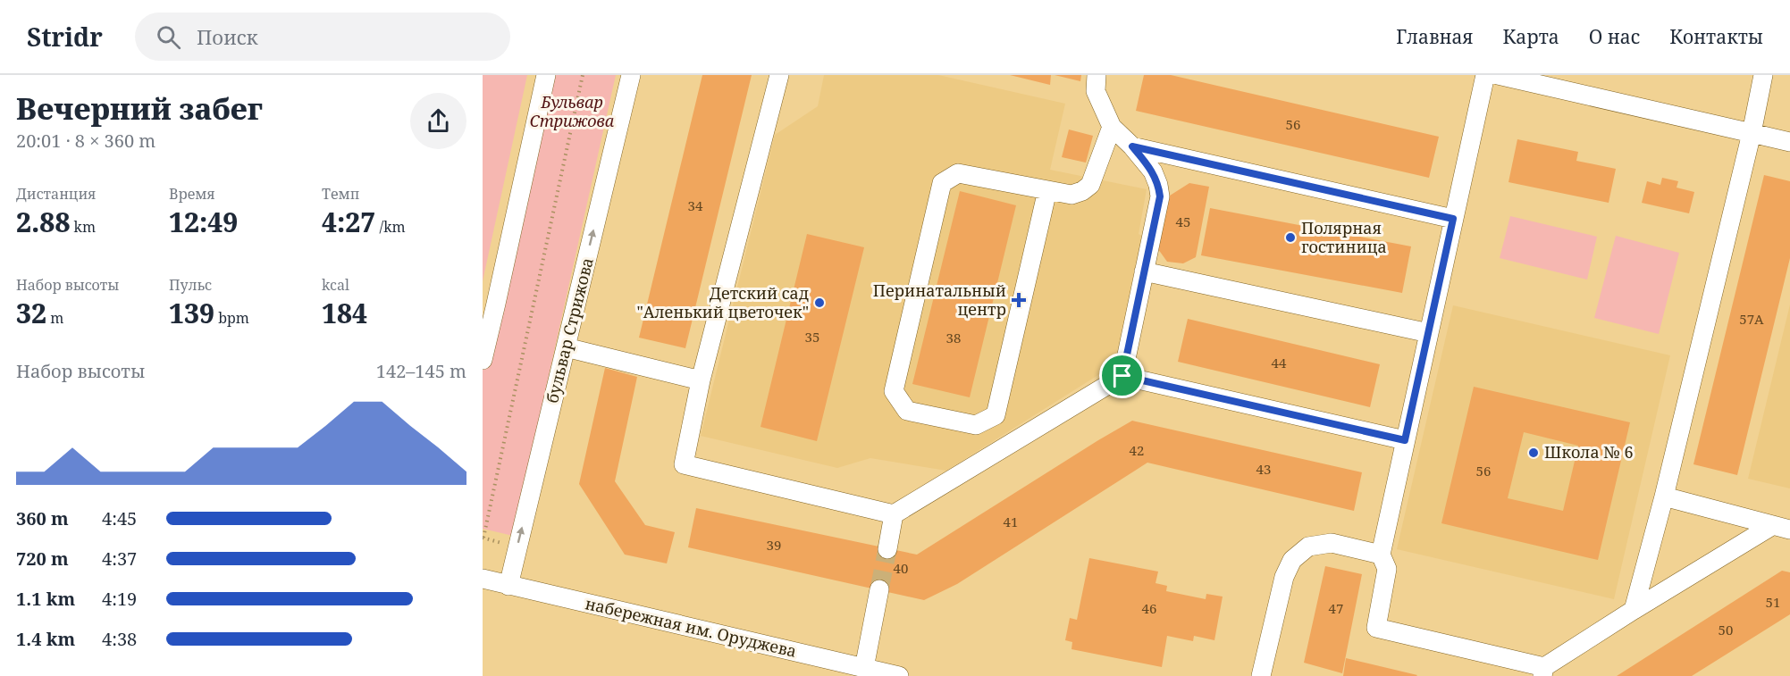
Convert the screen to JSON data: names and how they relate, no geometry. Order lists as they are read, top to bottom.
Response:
{
  "streets": {
    "street": ["бульвар Стрижова", "набережная им. Оруджева"]
  },
  "crossings": [
    ["бульвар Стрижова", "набережная им. Оруджева"]
  ],
  "parks": ["Бульвар Стрижова"],
  "places": {
    "other": ["Полярная гостиница", "Детский сад \"Аленький цветочек\"", "Школа № 6"],
    "health": ["Перинатальный центр"]
  },
  "house_numbers": [
    "56",
    "34",
    "45",
    "57А",
    "35",
    "38",
    "44",
    "42",
    "43",
    "56",
    "41",
    "39",
    "40",
    "51",
    "46",
    "47",
    "50"
  ],
  "page": {
    "header": "Stridr",
    "search": "Поиск",
    "nav": [
      "Главная",
      "Карта",
      "О нас",
      "Контакты"
    ],
    "heading": ["Вечерний забег", "20:01 · 8 × 360 m"],
    "stats": [
      ["Дистанция", "2.88 km"],
      ["Время", "12:49"],
      ["Темп", "4:27 /km"],
      ["Набор высоты", "32 m"],
      ["Пульс", "139 bpm"],
      ["kcal", "184"]
    ],
    "chart": ["Набор высоты", "142–145 m"],
    "list": [
      {
        "name": "360 m",
        "note": "4:45"
      },
      {
        "name": "720 m",
        "note": "4:37"
      },
      {
        "name": "1.1 km",
        "note": "4:19"
      },
      {
        "name": "1.4 km",
        "note": "4:38"
      }
    ]
  }
}
